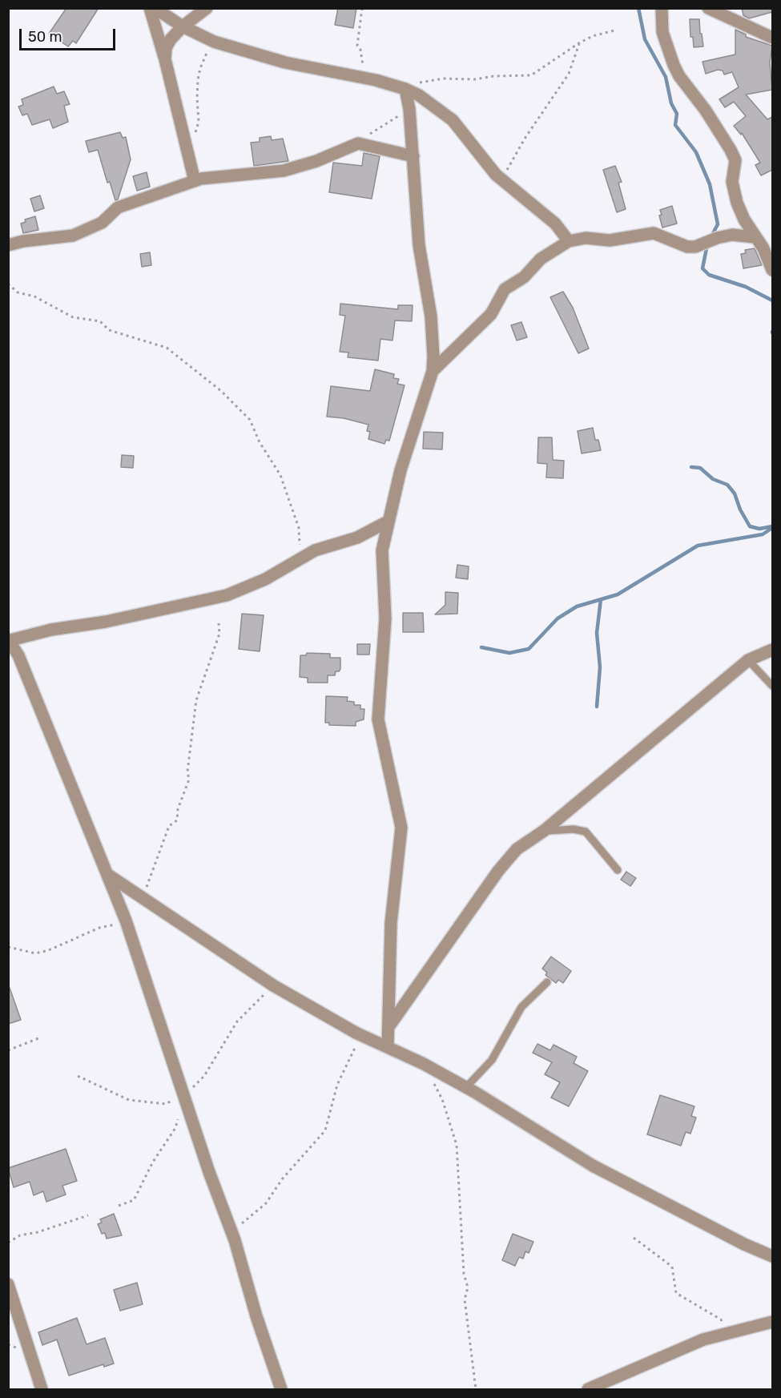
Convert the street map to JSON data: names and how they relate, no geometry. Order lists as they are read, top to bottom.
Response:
{
  "scale_bar": "50 m"
}
